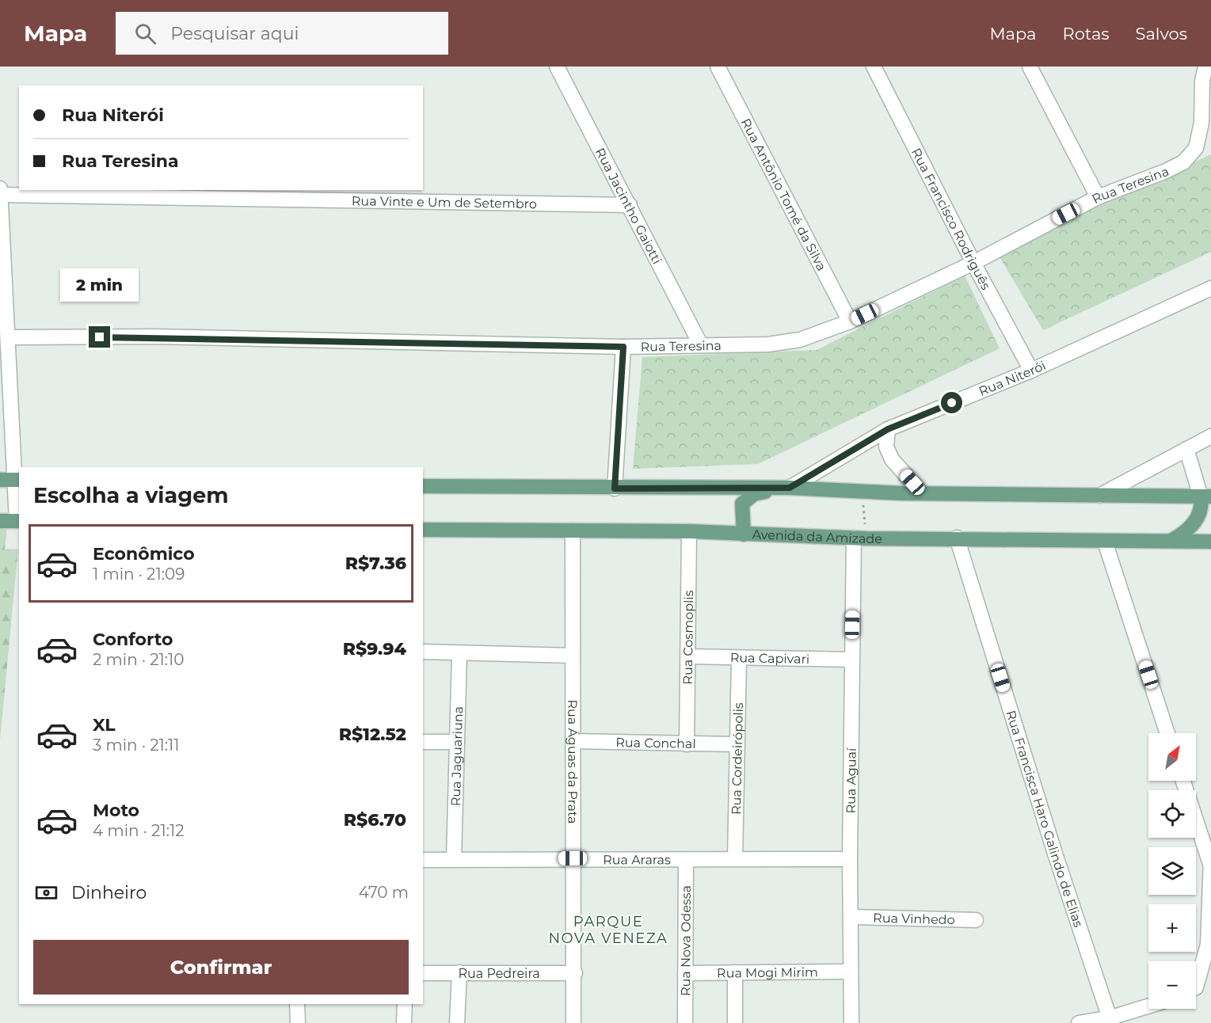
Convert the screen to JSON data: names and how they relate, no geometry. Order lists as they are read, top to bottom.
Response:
{
  "streets": {
    "main road": ["Avenida da Amizade"],
    "street": [
      "Rua Teresina",
      "Rua Antônio Tomé da Silva",
      "Rua Vinte e Um de Setembro",
      "Rua Jacintho Gaiotti",
      "Rua Francisco Rodriguês",
      "Rua Niterói",
      "Rua Cosmoplis",
      "Rua Capivari",
      "Rua Conchal",
      "Rua Jaguariuna",
      "Rua Cordeirópolis",
      "Rua Águas da Prata",
      "Rua Aguaí",
      "Rua Francisca Haro Galindo de Elias",
      "Rua Araras",
      "Rua Vinhedo",
      "Rua Nova Odessa",
      "Rua Mogi Mirim",
      "Rua Pedreira"
    ]
  },
  "crossings": [
    ["Rua Teresina", "Rua Antônio Tomé da Silva"],
    ["Rua Teresina", "Rua Jacintho Gaiotti"],
    ["Rua Teresina", "Rua Francisco Rodriguês"],
    ["Rua Vinte e Um de Setembro", "Rua Jacintho Gaiotti"],
    ["Rua Francisco Rodriguês", "Rua Niterói"],
    ["Avenida da Amizade", "Rua Cosmoplis"],
    ["Avenida da Amizade", "Rua Águas da Prata"],
    ["Avenida da Amizade", "Rua Aguaí"],
    ["Avenida da Amizade", "Rua Francisca Haro Galindo de Elias"],
    ["Rua Cosmoplis", "Rua Capivari"],
    ["Rua Cosmoplis", "Rua Conchal"],
    ["Rua Capivari", "Rua Cordeirópolis"],
    ["Rua Capivari", "Rua Aguaí"],
    ["Rua Conchal", "Rua Cordeirópolis"],
    ["Rua Conchal", "Rua Águas da Prata"],
    ["Rua Jaguariuna", "Rua Araras"],
    ["Rua Cordeirópolis", "Rua Araras"],
    ["Rua Águas da Prata", "Rua Araras"],
    ["Rua Águas da Prata", "Rua Pedreira"],
    ["Rua Aguaí", "Rua Araras"],
    ["Rua Aguaí", "Rua Vinhedo"],
    ["Rua Aguaí", "Rua Mogi Mirim"],
    ["Rua Araras", "Rua Nova Odessa"],
    ["Rua Nova Odessa", "Rua Mogi Mirim"]
  ],
  "districts": ["PARQUE NOVA VENEZA"],
  "north": "top right",
  "page": {
    "header": "Mapa",
    "search": "Pesquisar aqui",
    "nav": ["Mapa", "Rotas", "Salvos"],
    "banner": ["Rua Niterói", "Rua Teresina"],
    "bubble": "2 min",
    "heading": "Escolha a viagem",
    "list": [
      {
        "name": "Econômico",
        "note": "1 min · 21:09",
        "value": "R$7.36"
      },
      {
        "name": "Conforto",
        "note": "2 min · 21:10",
        "value": "R$9.94"
      },
      {
        "name": "XL",
        "note": "3 min · 21:11",
        "value": "R$12.52"
      },
      {
        "name": "Moto",
        "note": "4 min · 21:12",
        "value": "R$6.70"
      }
    ],
    "map_buttons": ["+", "−"],
    "pay": ["Dinheiro", "470 m"],
    "buttons": "Confirmar"
  }
}
